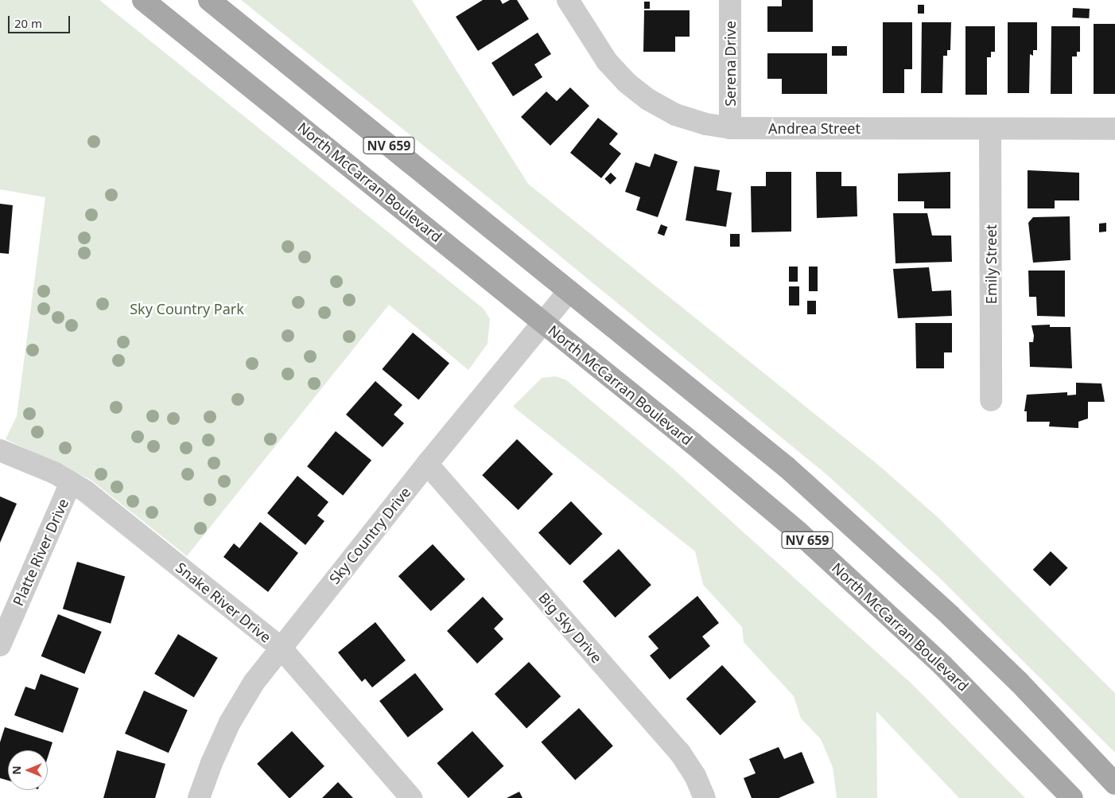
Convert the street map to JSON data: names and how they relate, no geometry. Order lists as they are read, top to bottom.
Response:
{
  "streets": {
    "main road": ["NV 659", "North McCarran Boulevard"],
    "street": [
      "Serena Drive",
      "Andrea Street",
      "Emily Street",
      "Sky Country Drive",
      "Platte River Drive",
      "Snake River Drive",
      "Big Sky Drive"
    ]
  },
  "crossings": [
    ["Serena Drive", "Andrea Street"],
    ["Andrea Street", "Emily Street"],
    ["NV 659", "Sky Country Drive"],
    ["North McCarran Boulevard", "Sky Country Drive"],
    ["Sky Country Drive", "Snake River Drive"],
    ["Sky Country Drive", "Big Sky Drive"],
    ["Platte River Drive", "Snake River Drive"]
  ],
  "parks": ["Sky Country Park"],
  "scale_bar": "20 m",
  "north": "left"
}
